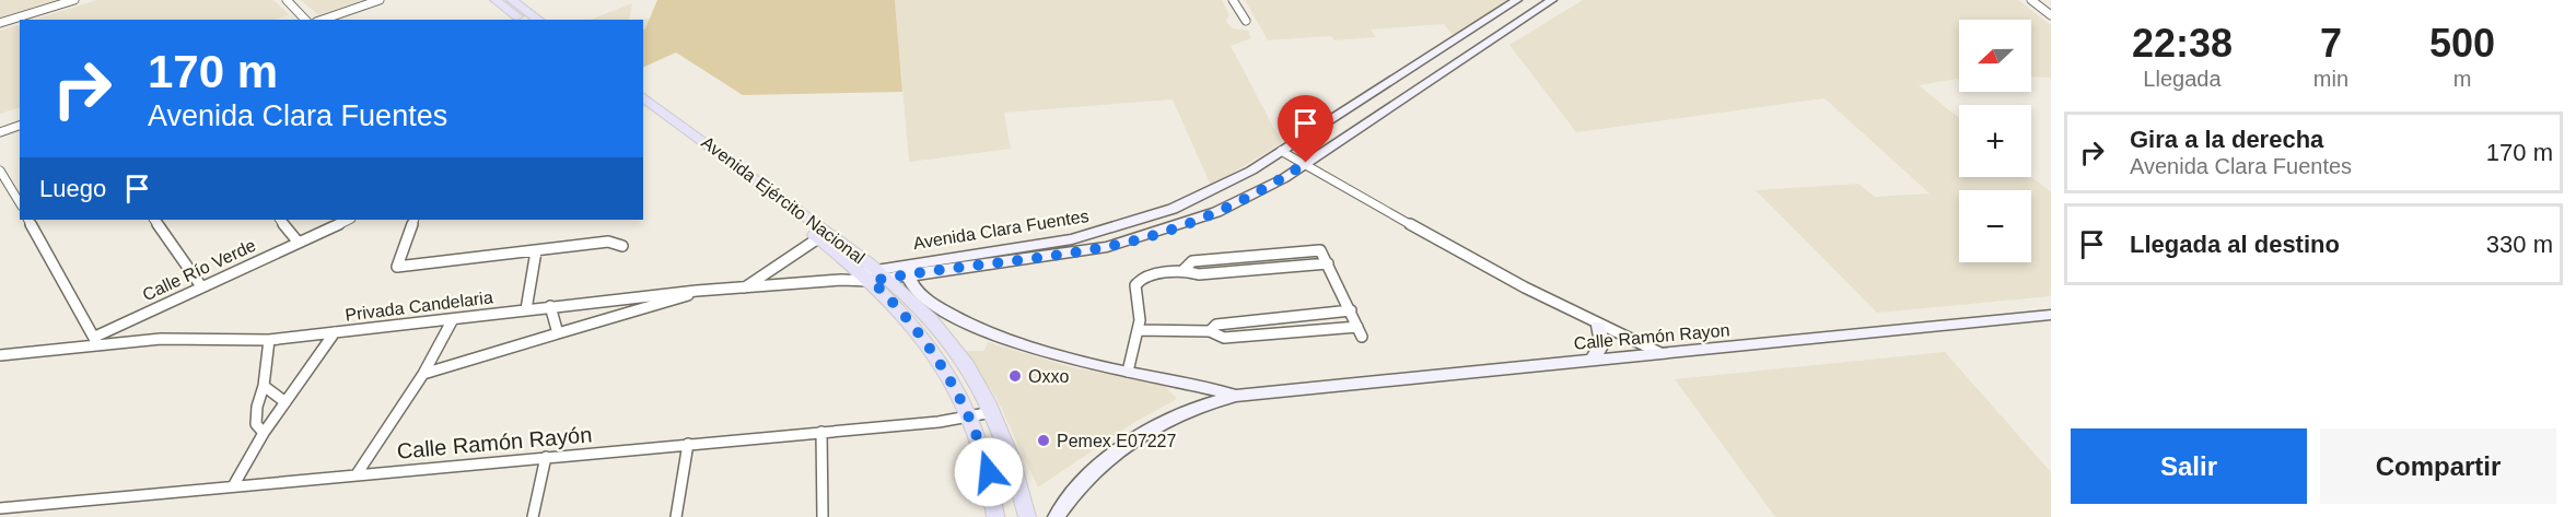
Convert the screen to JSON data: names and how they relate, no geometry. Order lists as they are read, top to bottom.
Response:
{
  "streets": {
    "main road": ["Avenida Ejército Nacional"],
    "street": [
      "Avenida Clara Fuentes",
      "Calle Río Verde",
      "Privada Candelaria",
      "Calle Ramón Rayon",
      "Calle Ramón Rayón"
    ]
  },
  "crossings": [
    ["Avenida Ejército Nacional", "Avenida Clara Fuentes"],
    ["Avenida Ejército Nacional", "Privada Candelaria"],
    ["Avenida Ejército Nacional", "Calle Ramón Rayón"],
    ["Avenida Clara Fuentes", "Privada Candelaria"],
    ["Calle Río Verde", "Privada Candelaria"]
  ],
  "places": ["Oxxo", "Pemex E07227"],
  "north": "left",
  "page": {
    "eta": [
      "22:38",
      "Llegada",
      "7",
      "min",
      "500",
      "m"
    ],
    "map_buttons": ["+", "−"],
    "turn": ["170 m", "Avenida Clara Fuentes"],
    "list": [
      {
        "name": "Gira a la derecha",
        "note": "Avenida Clara Fuentes",
        "value": "170 m"
      },
      {
        "name": "Llegada al destino",
        "value": "330 m"
      }
    ],
    "then": "Luego",
    "buttons": ["Salir", "Compartir"]
  }
}
